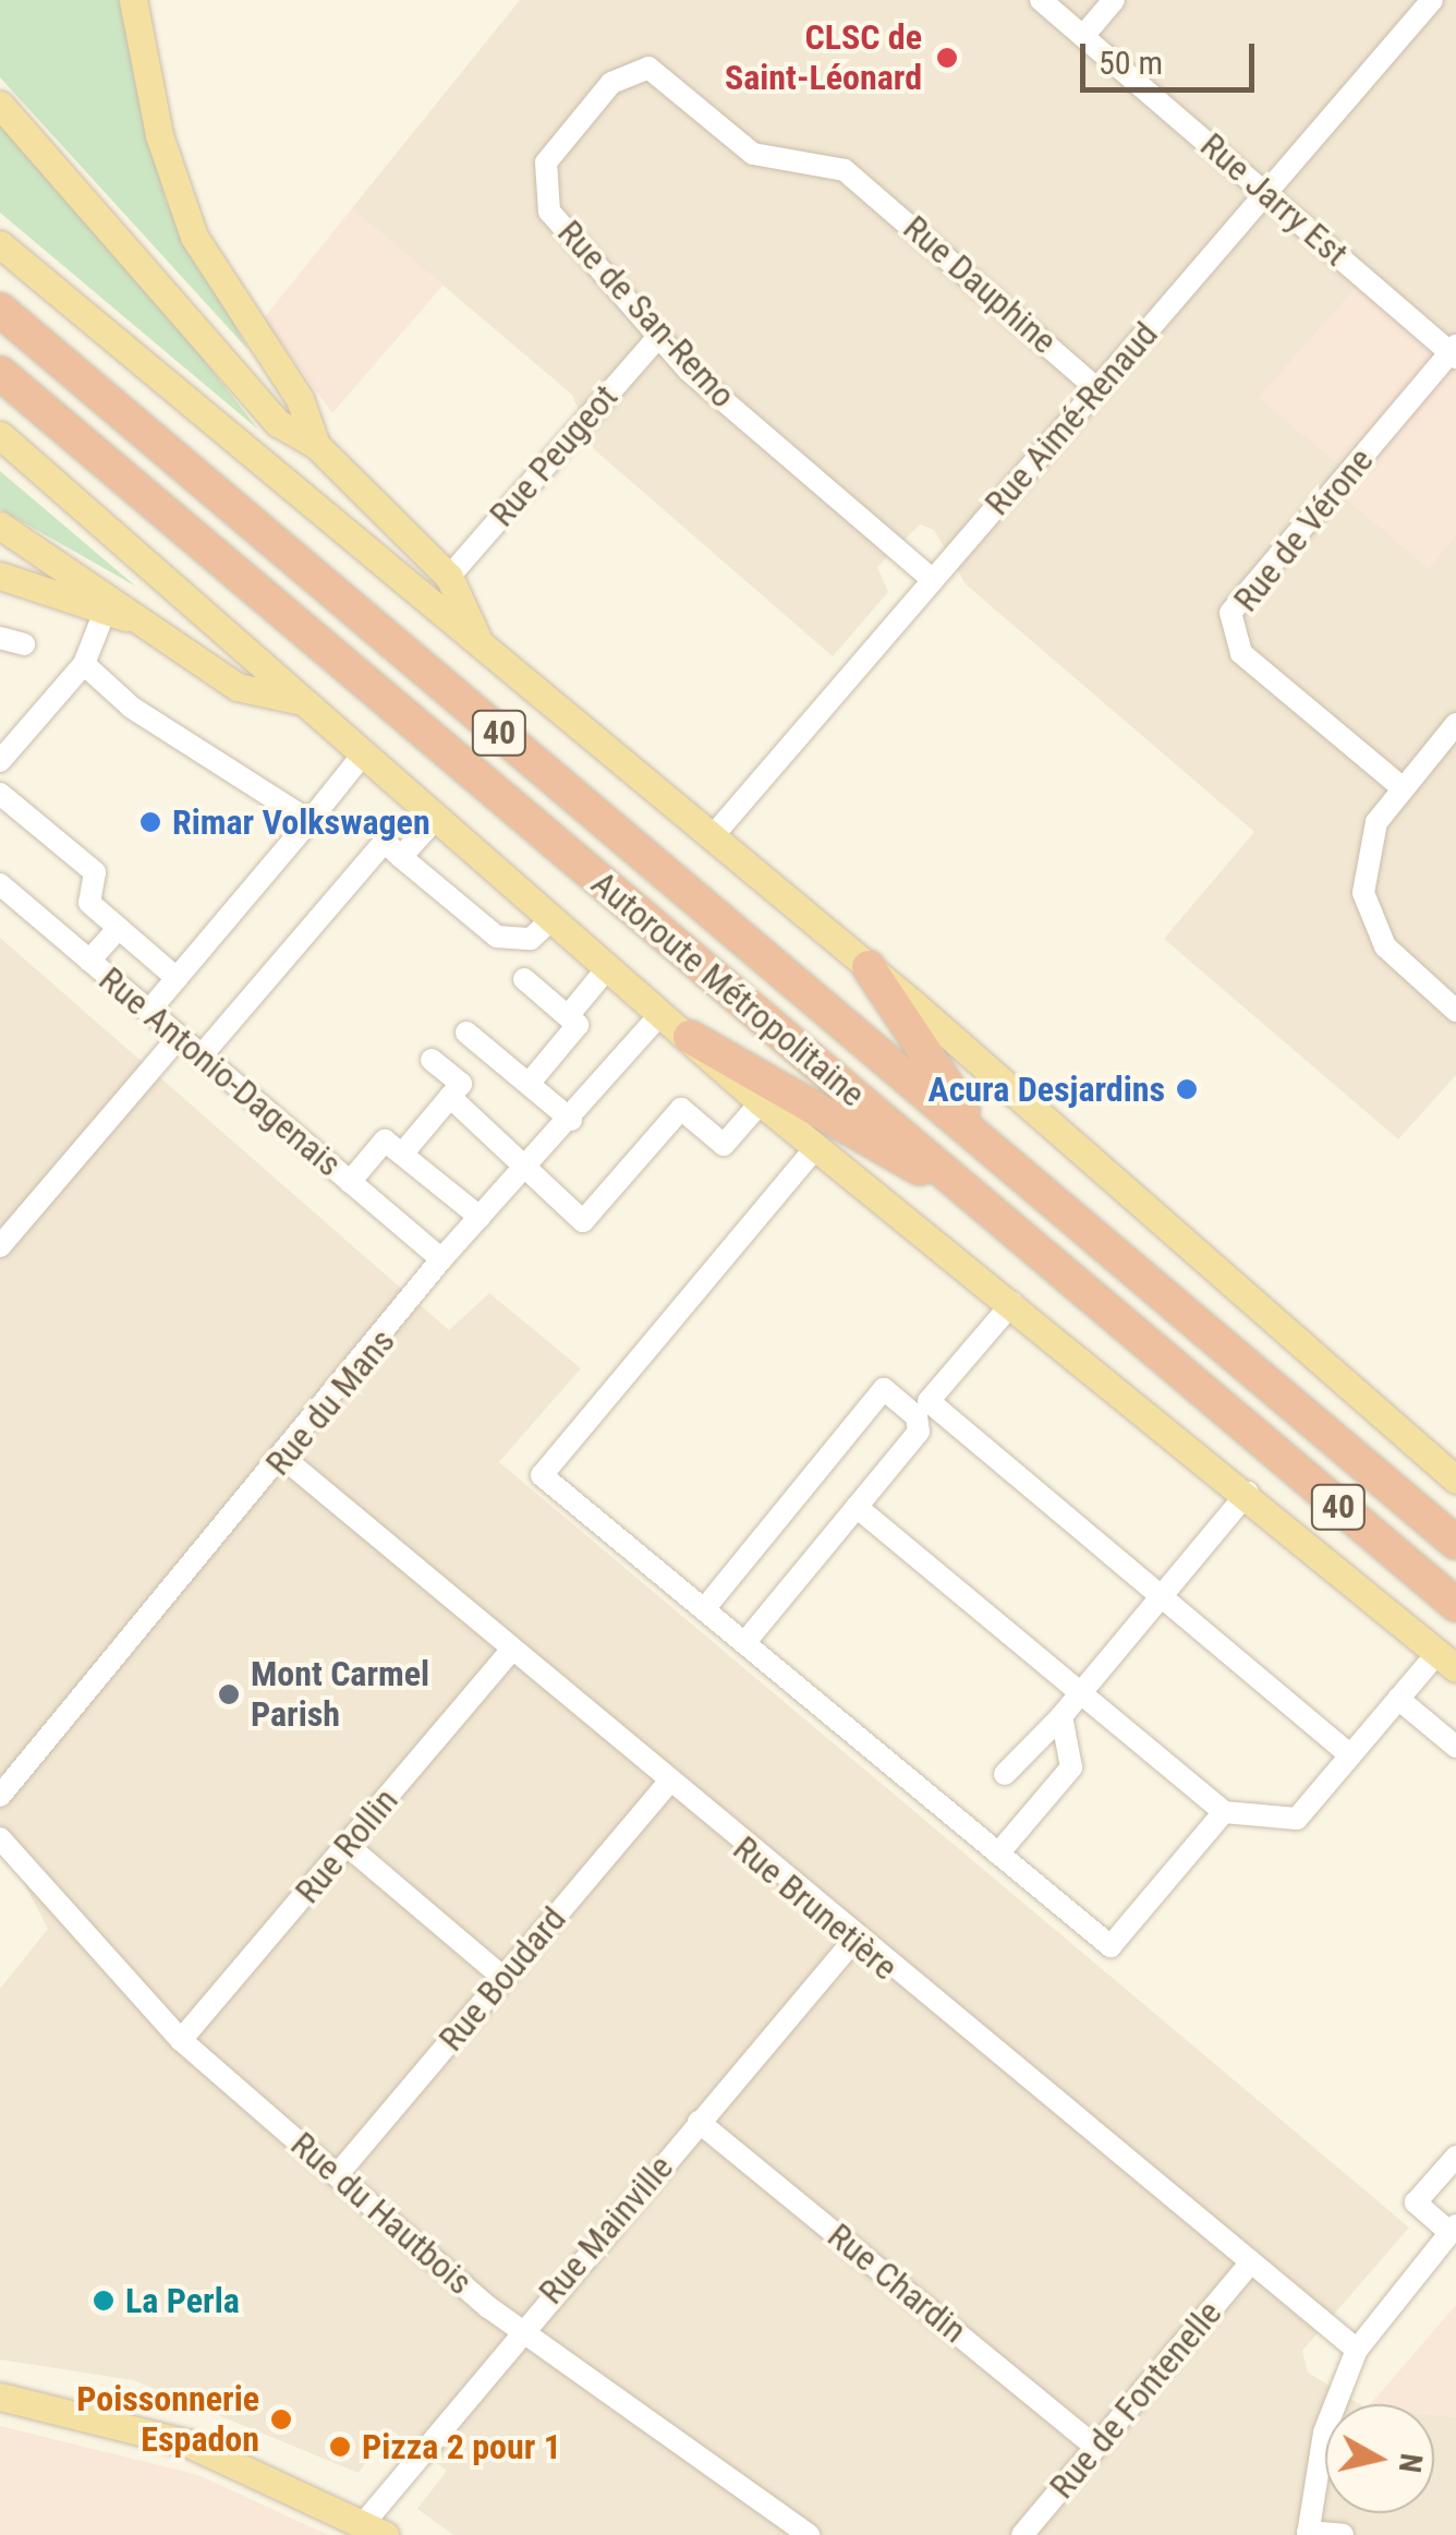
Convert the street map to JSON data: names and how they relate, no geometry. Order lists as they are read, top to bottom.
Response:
{
  "streets": {
    "highway": ["40", "Autoroute Métropolitaine"],
    "street": [
      "Rue Jarry Est",
      "Rue Dauphine",
      "Rue de San-Remo",
      "Rue Aimé-Renaud",
      "Rue Peugeot",
      "Rue de Vérone",
      "Rue Antonio-Dagenais",
      "Rue du Mans",
      "Rue Rollin",
      "Rue Brunetière",
      "Rue Boudard",
      "Rue du Hautbois",
      "Rue Mainville",
      "Rue Chardin",
      "Rue de Fontenelle"
    ]
  },
  "crossings": [
    ["Rue Jarry Est", "Rue Aimé-Renaud"],
    ["Rue Jarry Est", "Rue de Vérone"],
    ["Rue Dauphine", "Rue de San-Remo"],
    ["Rue Dauphine", "Rue Aimé-Renaud"],
    ["Rue de San-Remo", "Rue Aimé-Renaud"],
    ["Rue de San-Remo", "Rue Peugeot"],
    ["Rue Antonio-Dagenais", "Rue du Mans"],
    ["Rue du Mans", "Rue Brunetière"],
    ["Rue Rollin", "Rue Brunetière"],
    ["Rue Rollin", "Rue du Hautbois"],
    ["Rue Brunetière", "Rue Boudard"],
    ["Rue Brunetière", "Rue Mainville"],
    ["Rue Brunetière", "Rue de Fontenelle"],
    ["Rue Boudard", "Rue du Hautbois"],
    ["Rue du Hautbois", "Rue Mainville"],
    ["Rue Mainville", "Rue Chardin"],
    ["Rue Chardin", "Rue de Fontenelle"]
  ],
  "places": [
    "CLSC de Saint-Léonard",
    "Rimar Volkswagen",
    "Acura Desjardins",
    "Mont Carmel Parish",
    "La Perla",
    "Poissonnerie Espadon",
    "Pizza 2 pour 1"
  ],
  "scale_bar": "50 m",
  "north": "right"
}
